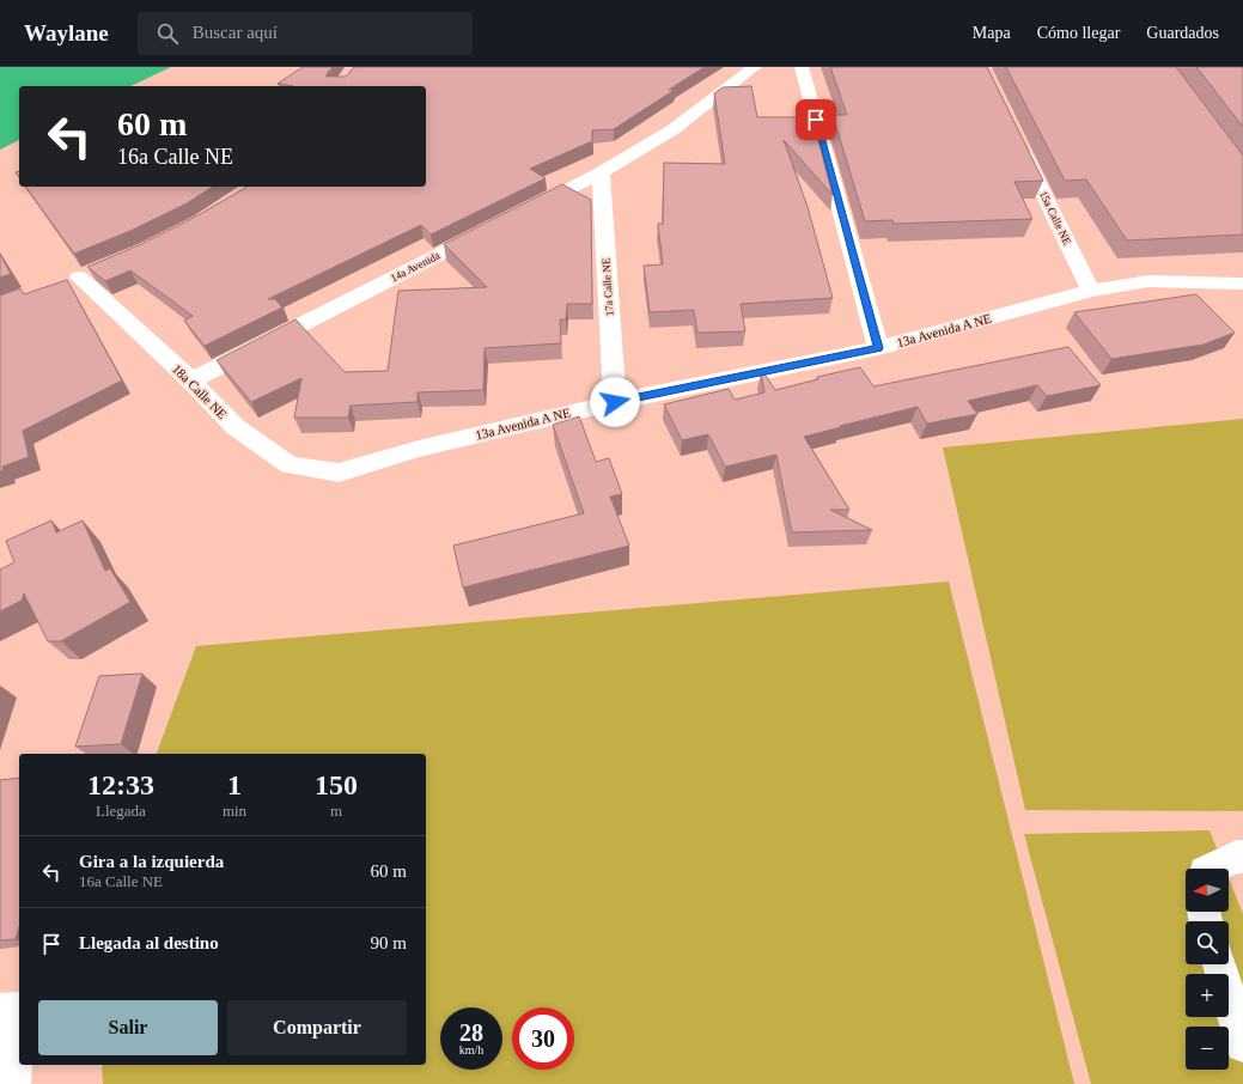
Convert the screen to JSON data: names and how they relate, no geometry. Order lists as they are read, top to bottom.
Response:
{
  "streets": {
    "street": [
      "15a Calle NE",
      "14a Avenida",
      "17a Calle NE",
      "13a Avenida A NE",
      "18a Calle NE"
    ]
  },
  "crossings": [
    ["15a Calle NE", "13a Avenida A NE"],
    ["14a Avenida", "18a Calle NE"],
    ["17a Calle NE", "13a Avenida A NE"],
    ["13a Avenida A NE", "18a Calle NE"]
  ],
  "north": "left",
  "page": {
    "header": "Waylane",
    "search": "Buscar aquí",
    "nav": ["Mapa", "Cómo llegar", "Guardados"],
    "turn": ["60 m", "16a Calle NE"],
    "eta": [
      "12:33",
      "Llegada",
      "1",
      "min",
      "150",
      "m"
    ],
    "list": [
      {
        "name": "Gira a la izquierda",
        "note": "16a Calle NE",
        "value": "60 m"
      },
      {
        "name": "Llegada al destino",
        "value": "90 m"
      }
    ],
    "map_buttons": ["+", "−"],
    "buttons": ["Salir", "Compartir"],
    "speed": "28 km/h",
    "limit": "30"
  }
}
